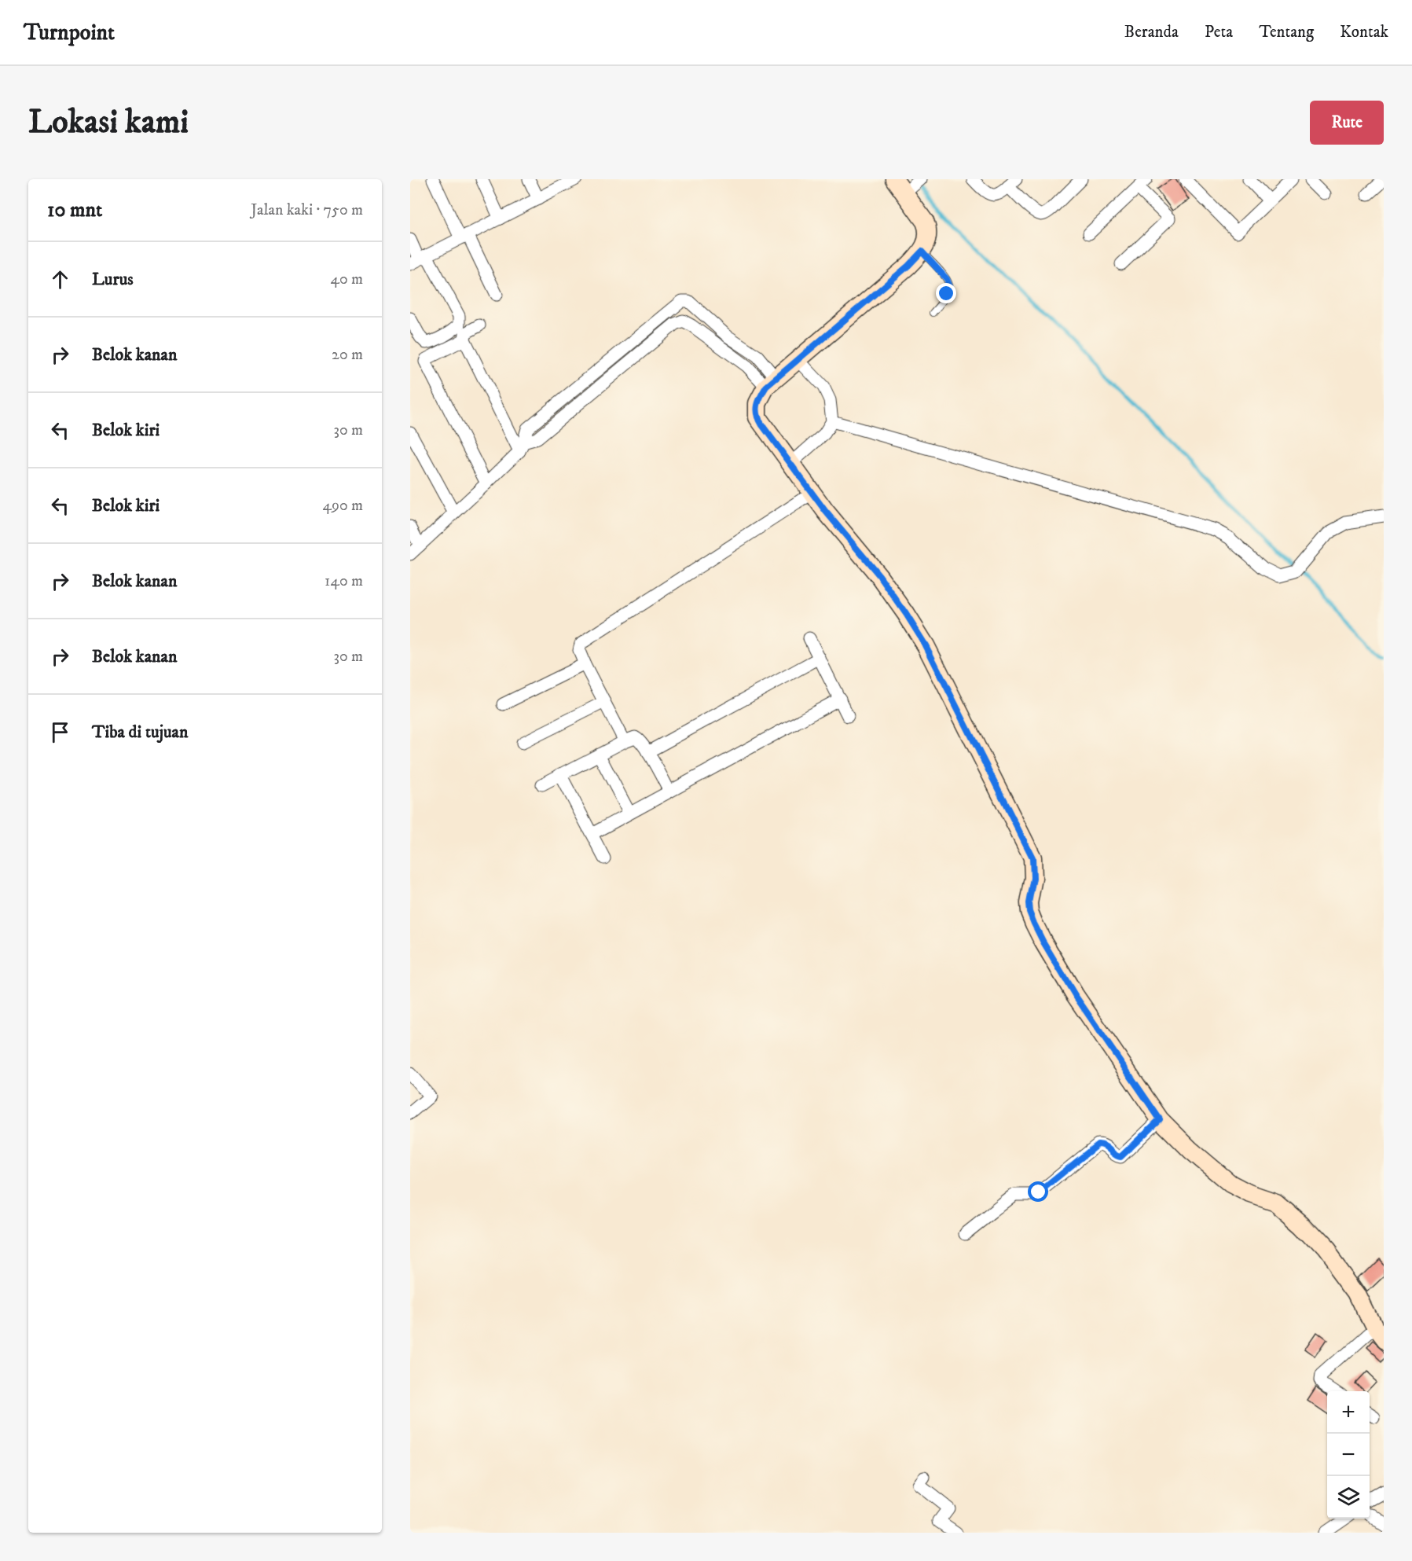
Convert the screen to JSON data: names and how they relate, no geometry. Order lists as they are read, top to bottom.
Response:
{
  "page": {
    "header": "Turnpoint",
    "nav": [
      "Beranda",
      "Peta",
      "Tentang",
      "Kontak"
    ],
    "buttons": "Rute",
    "title": "Lokasi kami",
    "heading": ["10 mnt", "Jalan kaki · 750 m"],
    "list": [
      ["Lurus", "40 m"],
      ["Belok kanan", "20 m"],
      ["Belok kiri", "30 m"],
      ["Belok kiri", "490 m"],
      ["Belok kanan", "140 m"],
      ["Belok kanan", "30 m"],
      "Tiba di tujuan"
    ],
    "map_buttons": ["+", "−"]
  }
}
